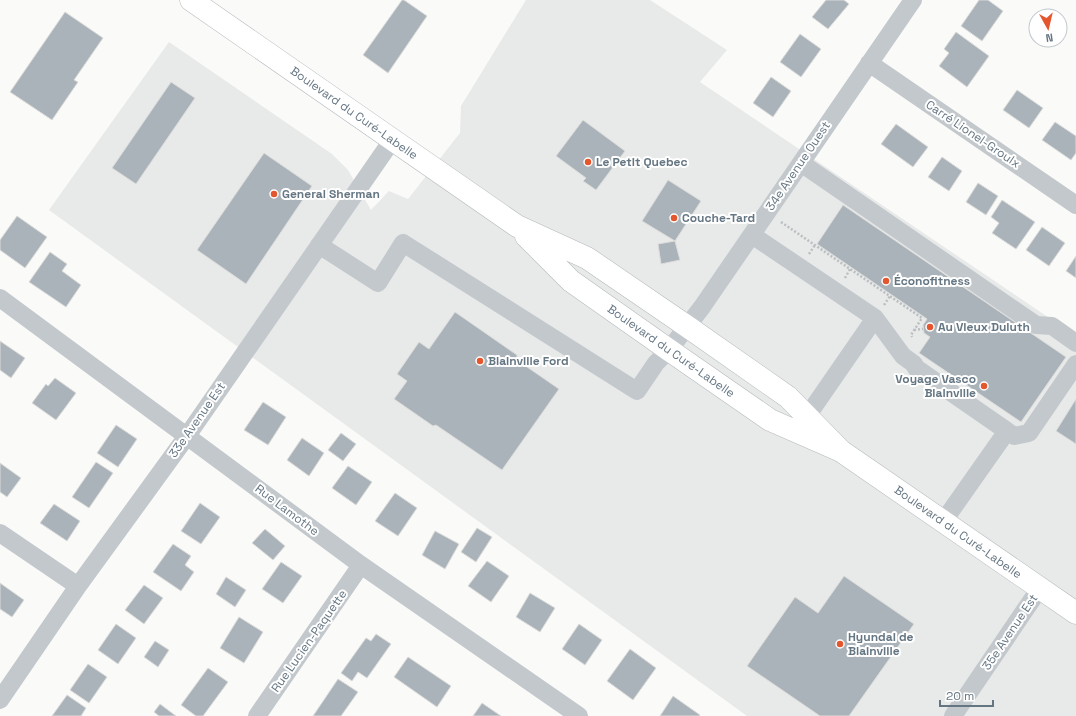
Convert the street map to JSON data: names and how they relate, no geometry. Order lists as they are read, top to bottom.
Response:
{
  "streets": {
    "main road": ["Boulevard du Curé-Labelle"],
    "street": [
      "Carré Lionel-Groulx",
      "34e Avenue Ouest",
      "33e Avenue Est",
      "Rue Lamothe",
      "35e Avenue Est",
      "Rue Lucien-Paquette"
    ]
  },
  "crossings": [
    ["Boulevard du Curé-Labelle", "34e Avenue Ouest"],
    ["Boulevard du Curé-Labelle", "33e Avenue Est"],
    ["Boulevard du Curé-Labelle", "35e Avenue Est"],
    ["Carré Lionel-Groulx", "34e Avenue Ouest"],
    ["34e Avenue Ouest", "33e Avenue Est"],
    ["33e Avenue Est", "Rue Lamothe"],
    ["Rue Lamothe", "Rue Lucien-Paquette"]
  ],
  "places": [
    "Le Petit Quebec",
    "General Sherman",
    "Couche-Tard",
    "Éconofitness",
    "Au Vieux Duluth",
    "Blainville Ford",
    "Voyage Vasco Blainville",
    "Hyundai de Blainville"
  ],
  "scale_bar": "20 m",
  "north": "bottom"
}
